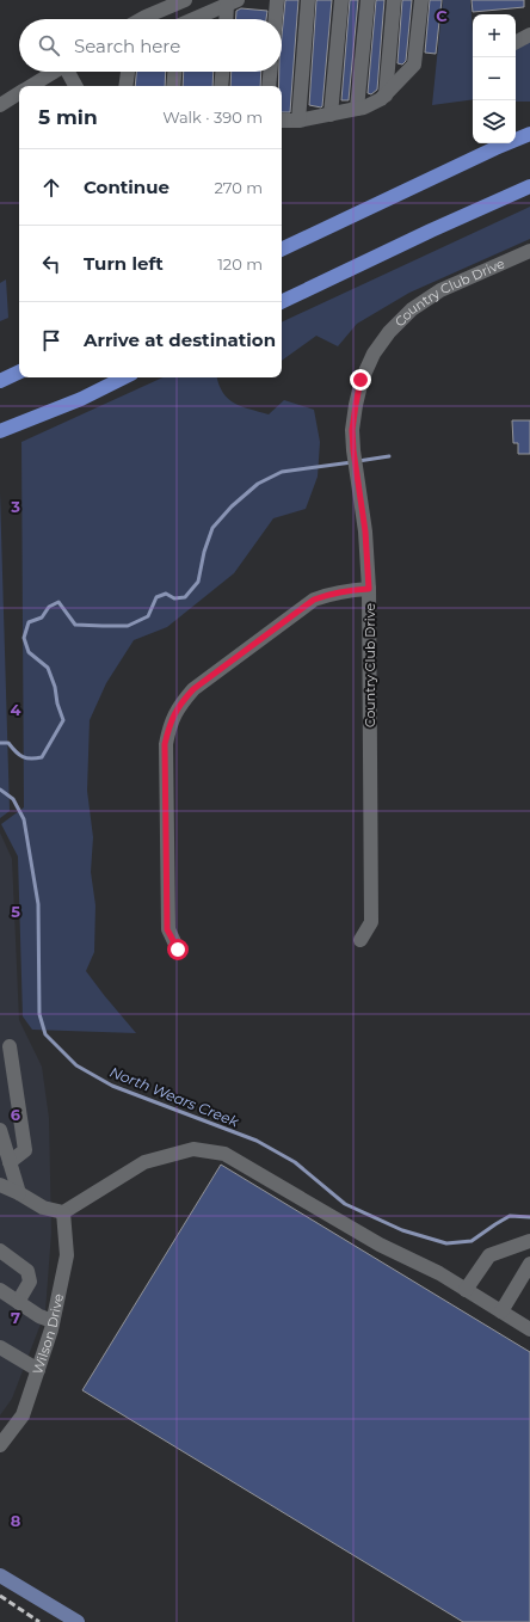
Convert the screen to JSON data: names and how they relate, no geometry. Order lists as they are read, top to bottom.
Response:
{
  "streets": {
    "street": ["Country Club Drive", "Wilson Drive"]
  },
  "water": ["North Wears Creek"],
  "page": {
    "map_buttons": ["+", "−"],
    "search": "Search here",
    "heading": ["5 min", "Walk · 390 m"],
    "list": [
      ["Continue", "270 m"],
      ["Turn left", "120 m"],
      "Arrive at destination"
    ]
  },
  "grid": {
    "columns": ["C"],
    "rows": [
      "3",
      "4",
      "5",
      "6",
      "7",
      "8"
    ]
  }
}
